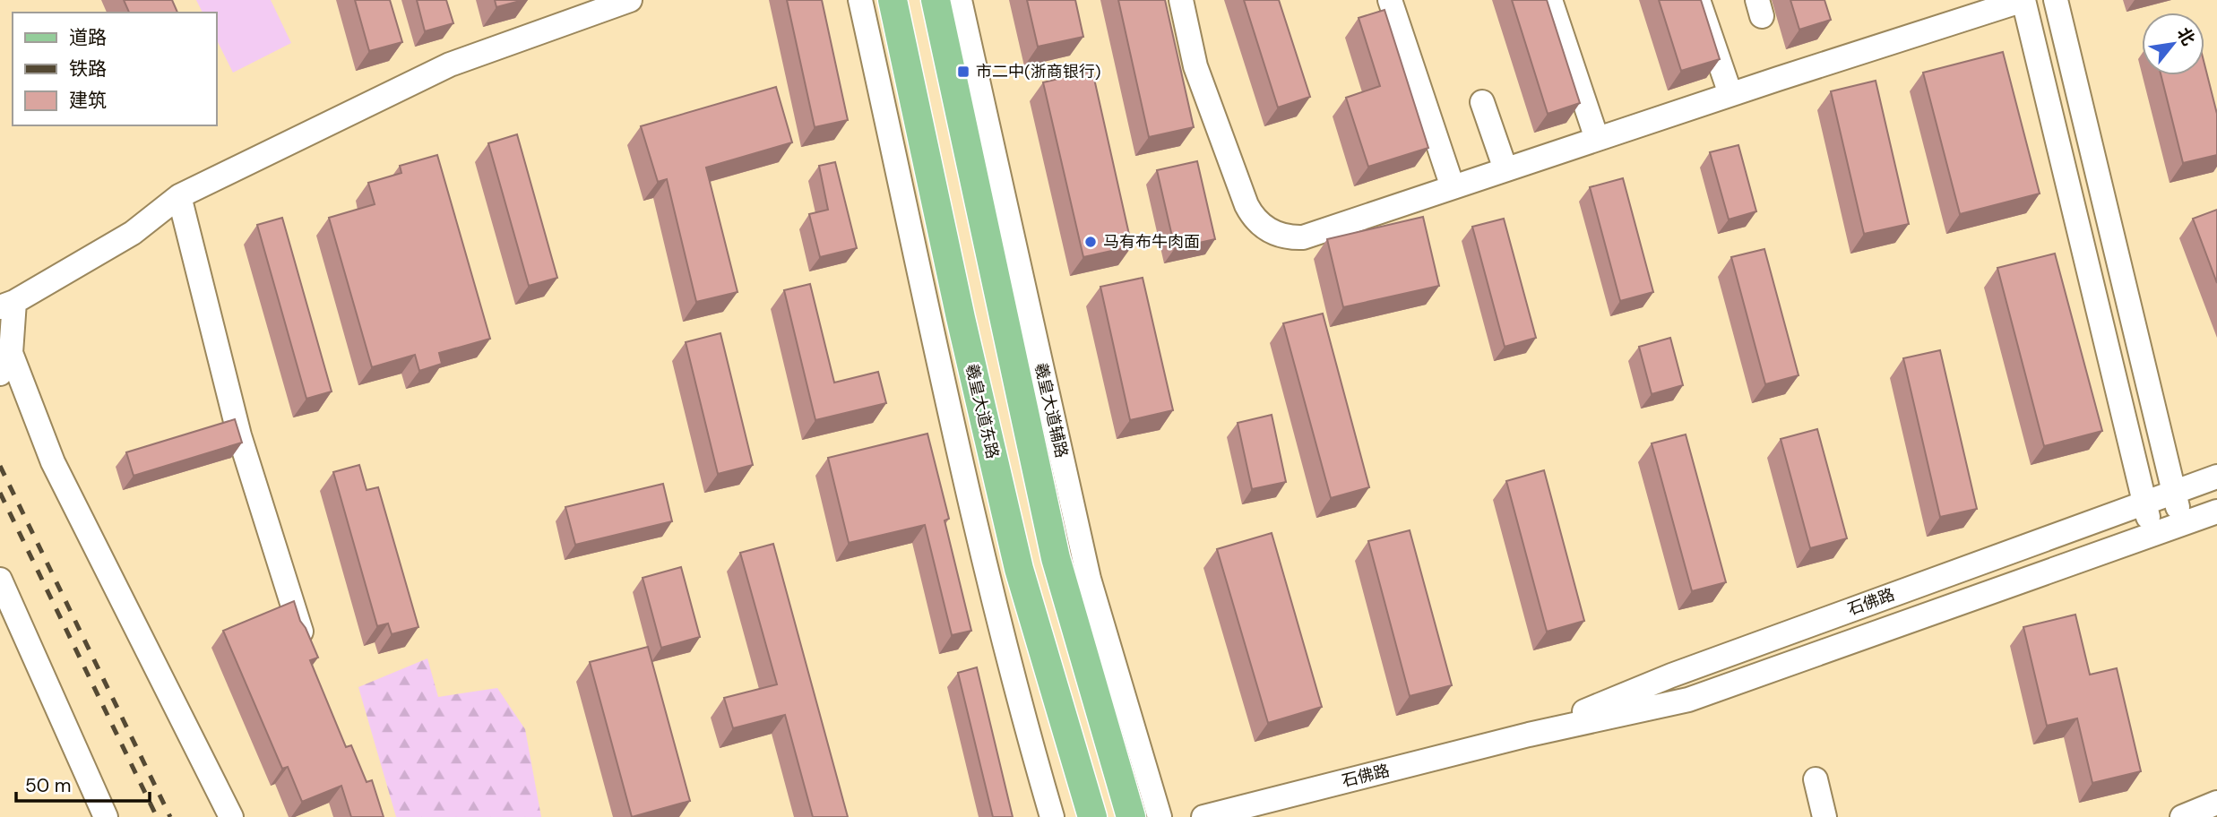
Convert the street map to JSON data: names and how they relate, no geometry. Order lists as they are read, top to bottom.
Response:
{
  "streets": {
    "main road": ["羲皇大道东路"],
    "street": ["羲皇大道辅路", "石佛路"]
  },
  "places": {
    "transit": ["市二中(浙商银行)"],
    "other": ["马有布牛肉面"]
  },
  "legend": ["道路", "铁路", "建筑"],
  "scale_bar": "50 m",
  "north": "top right"
}
